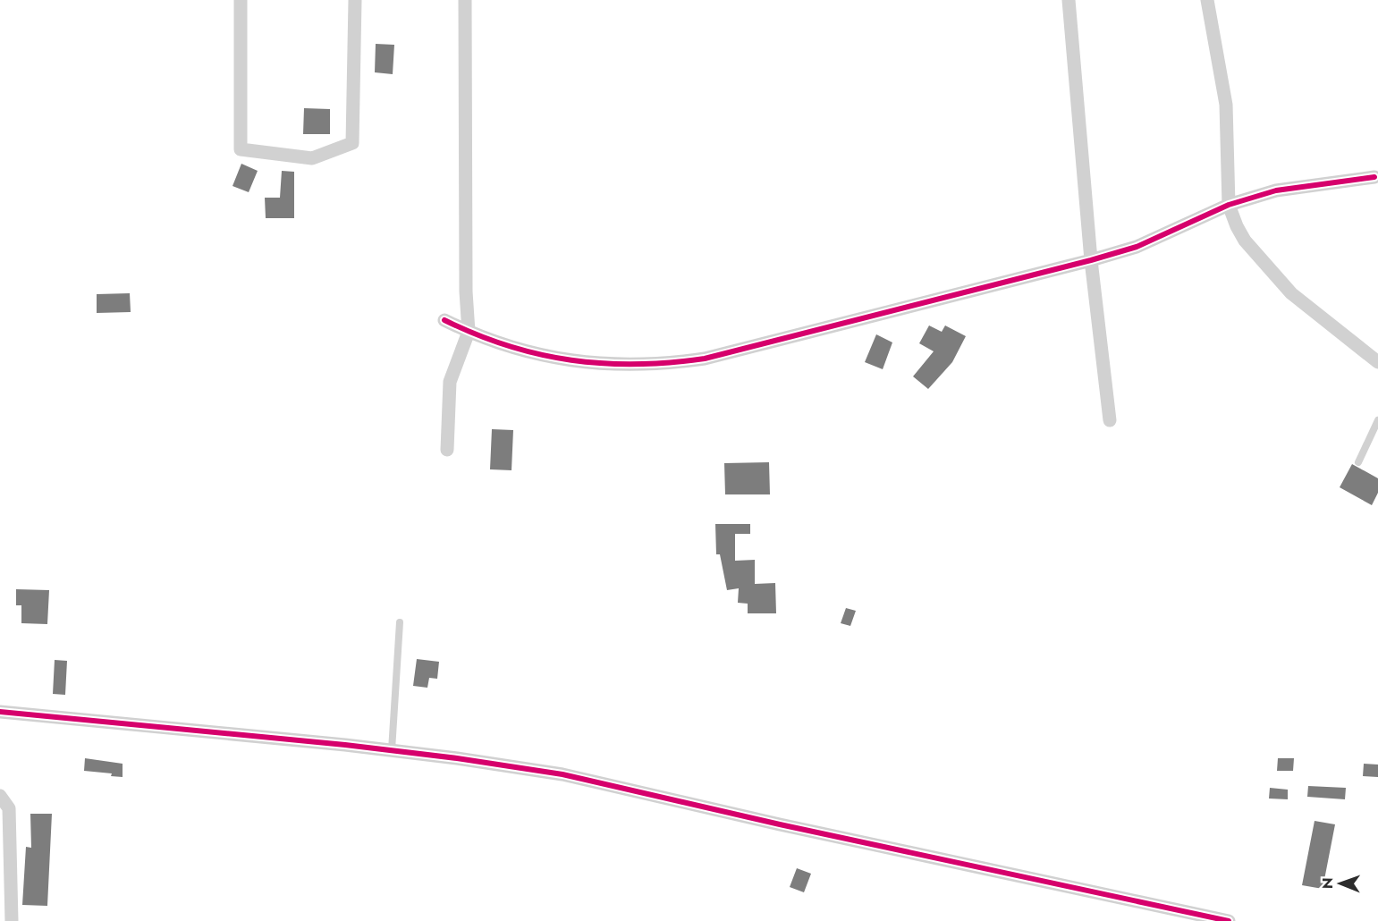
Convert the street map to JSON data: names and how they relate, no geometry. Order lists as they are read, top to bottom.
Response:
{
  "north": "left"
}
